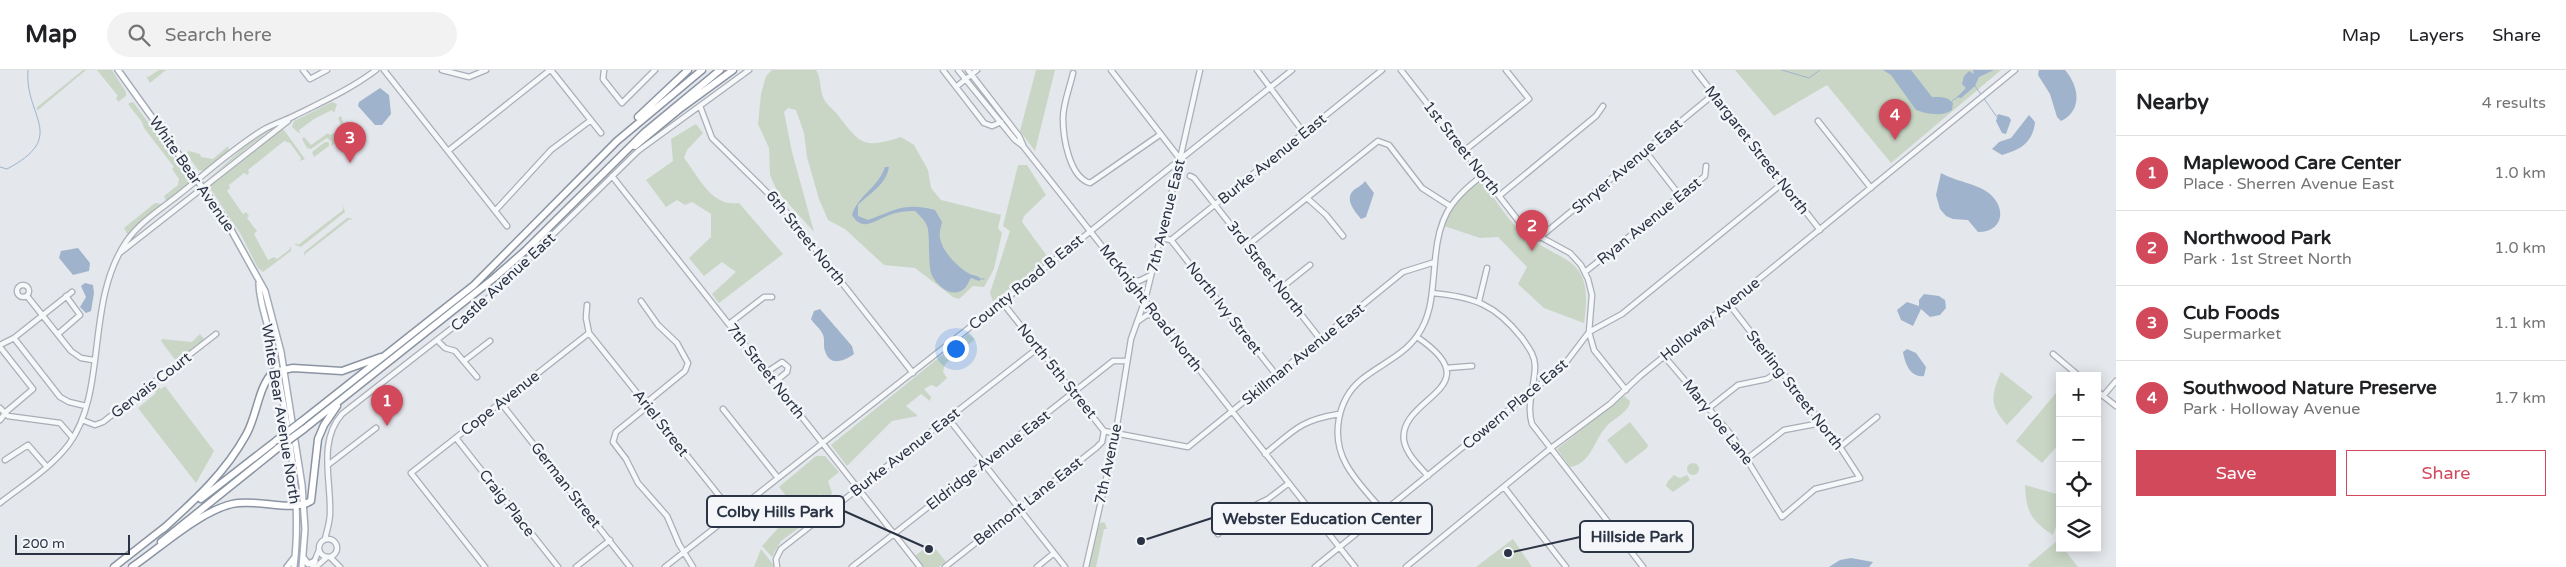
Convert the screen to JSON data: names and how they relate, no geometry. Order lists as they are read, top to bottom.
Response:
{
  "streets": {
    "main road": ["White Bear Avenue", "White Bear Avenue North"],
    "street": [
      "1st Street North",
      "Margaret Street North",
      "Burke Avenue East",
      "Shryer Avenue East",
      "7th Avenue East",
      "Ryan Avenue East",
      "6th Street North",
      "3rd Street North",
      "Castle Avenue East",
      "County Road B East",
      "McKnight Road North",
      "North Ivy Street",
      "Holloway Avenue",
      "Skillman Avenue East",
      "7th Street North",
      "North 5th Street",
      "Gervais Court",
      "Sterling Street North",
      "Cope Avenue",
      "Cowern Place East",
      "Mary Joe Lane",
      "Ariel Street",
      "Eldridge Avenue East",
      "7th Avenue",
      "German Street",
      "Belmont Lane East",
      "Craig Place"
    ]
  },
  "crossings": [
    ["1st Street North", "Shryer Avenue East"],
    ["1st Street North", "Ryan Avenue East"],
    ["1st Street North", "Holloway Avenue"],
    ["1st Street North", "Cowern Place East"],
    ["Margaret Street North", "Shryer Avenue East"],
    ["Margaret Street North", "Holloway Avenue"],
    ["Margaret Street North", "Cowern Place East"],
    ["Burke Avenue East", "3rd Street North"],
    ["Burke Avenue East", "North Ivy Street"],
    ["Burke Avenue East", "7th Street North"],
    ["Burke Avenue East", "North 5th Street"],
    ["White Bear Avenue", "White Bear Avenue North"],
    ["7th Avenue East", "County Road B East"],
    ["7th Avenue East", "McKnight Road North"],
    ["7th Avenue East", "Eldridge Avenue East"],
    ["7th Avenue East", "7th Avenue"],
    ["6th Street North", "Castle Avenue East"],
    ["6th Street North", "County Road B East"],
    ["3rd Street North", "Skillman Avenue East"],
    ["Castle Avenue East", "7th Street North"],
    ["County Road B East", "McKnight Road North"],
    ["County Road B East", "7th Street North"],
    ["County Road B East", "North 5th Street"],
    ["County Road B East", "Ariel Street"],
    ["McKnight Road North", "Skillman Avenue East"],
    ["McKnight Road North", "Cowern Place East"],
    ["North Ivy Street", "Skillman Avenue East"],
    ["Holloway Avenue", "Sterling Street North"],
    ["Holloway Avenue", "Mary Joe Lane"],
    ["Skillman Avenue East", "North 5th Street"],
    ["Skillman Avenue East", "7th Avenue"],
    ["7th Street North", "Eldridge Avenue East"],
    ["North 5th Street", "Eldridge Avenue East"],
    ["North 5th Street", "7th Avenue"],
    ["North 5th Street", "Belmont Lane East"],
    ["Sterling Street North", "Mary Joe Lane"],
    ["Cope Avenue", "Ariel Street"],
    ["Cope Avenue", "German Street"],
    ["Cope Avenue", "Craig Place"],
    ["Eldridge Avenue East", "7th Avenue"]
  ],
  "places": ["Webster Education Center", "Colby Hills Park", "Hillside Park"],
  "scale_bar": "200 m",
  "page": {
    "header": "Map",
    "search": "Search here",
    "nav": ["Map", "Layers", "Share"],
    "heading": ["Nearby", "4 results"],
    "pins": [
      "4",
      "3",
      "2",
      "1"
    ],
    "list": [
      {
        "mark": "1",
        "name": "Maplewood Care Center",
        "note": "Place · Sherren Avenue East",
        "value": "1.0 km"
      },
      {
        "mark": "2",
        "name": "Northwood Park",
        "note": "Park · 1st Street North",
        "value": "1.0 km"
      },
      {
        "mark": "3",
        "name": "Cub Foods",
        "note": "Supermarket",
        "value": "1.1 km"
      },
      {
        "mark": "4",
        "name": "Southwood Nature Preserve",
        "note": "Park · Holloway Avenue",
        "value": "1.7 km"
      }
    ],
    "map_buttons": ["+", "−"],
    "buttons": ["Save", "Share"],
    "scale": "200 m"
  }
}
